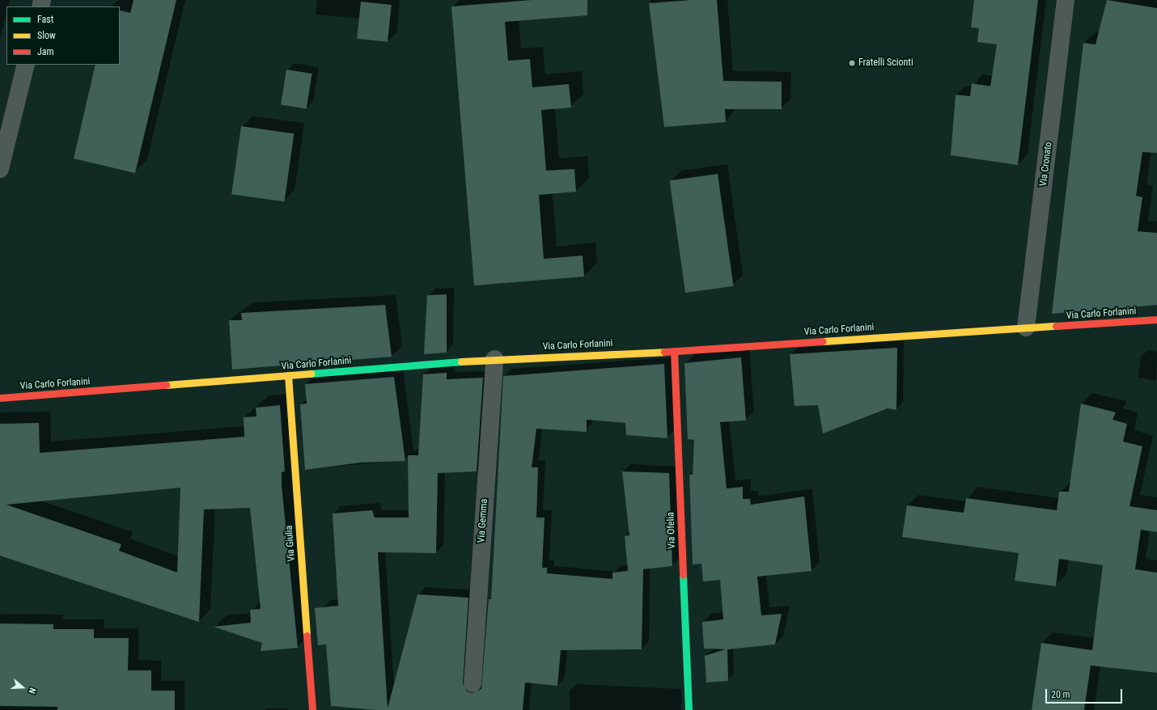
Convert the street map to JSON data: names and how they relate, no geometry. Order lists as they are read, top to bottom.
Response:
{
  "streets": {
    "street": [
      "Via Cronato",
      "Via Carlo Forlanini",
      "Via Gemma",
      "Via Ofelia",
      "Via Giulia"
    ]
  },
  "crossings": [
    ["Via Cronato", "Via Carlo Forlanini"],
    ["Via Carlo Forlanini", "Via Gemma"],
    ["Via Carlo Forlanini", "Via Ofelia"],
    ["Via Carlo Forlanini", "Via Giulia"]
  ],
  "places": ["Fratelli Scionti"],
  "legend": ["Fast", "Slow", "Jam"],
  "scale_bar": "20 m",
  "north": "right"
}
